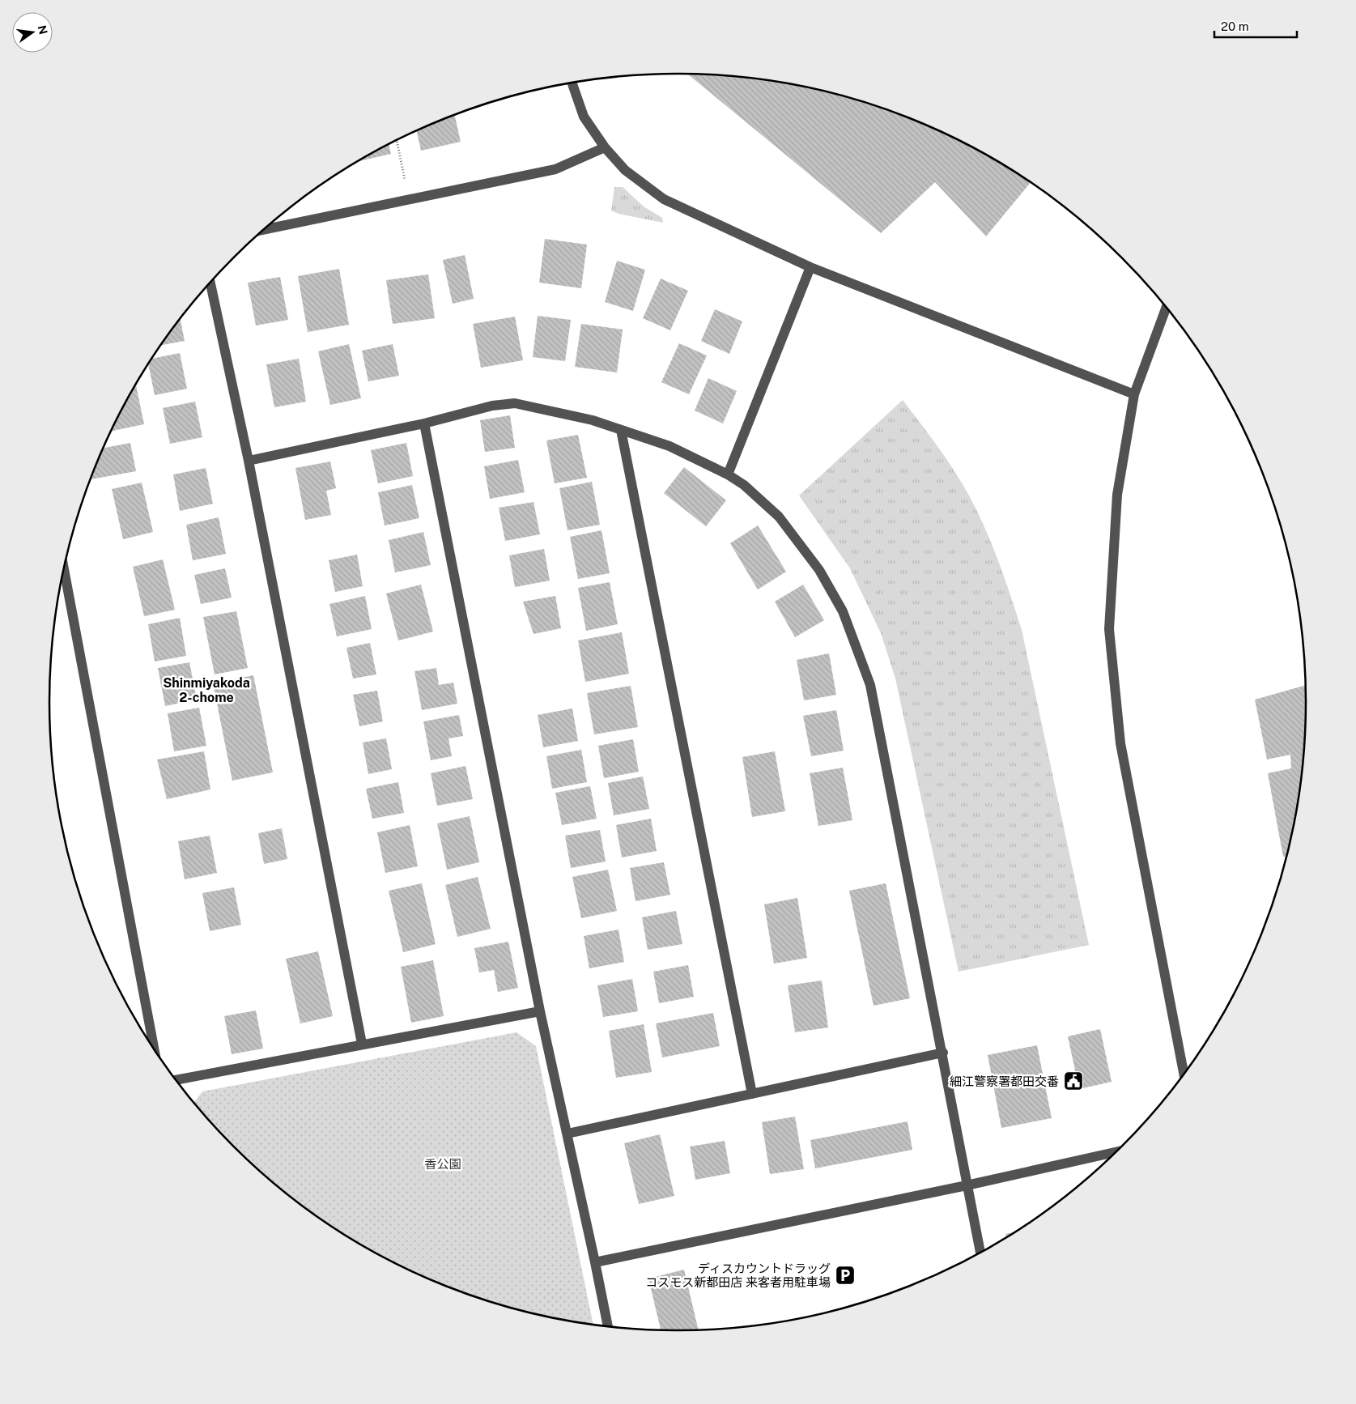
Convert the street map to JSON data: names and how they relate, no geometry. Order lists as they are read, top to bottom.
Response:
{
  "districts": ["Shinmiyakoda 2-chome"],
  "parks": ["香公園"],
  "places": {
    "public building": ["細江警察署都田交番"],
    "parking": ["ディスカウントドラッグ コスモス新都田店 来客者用駐車場"]
  },
  "scale_bar": "20 m",
  "north": "right"
}
